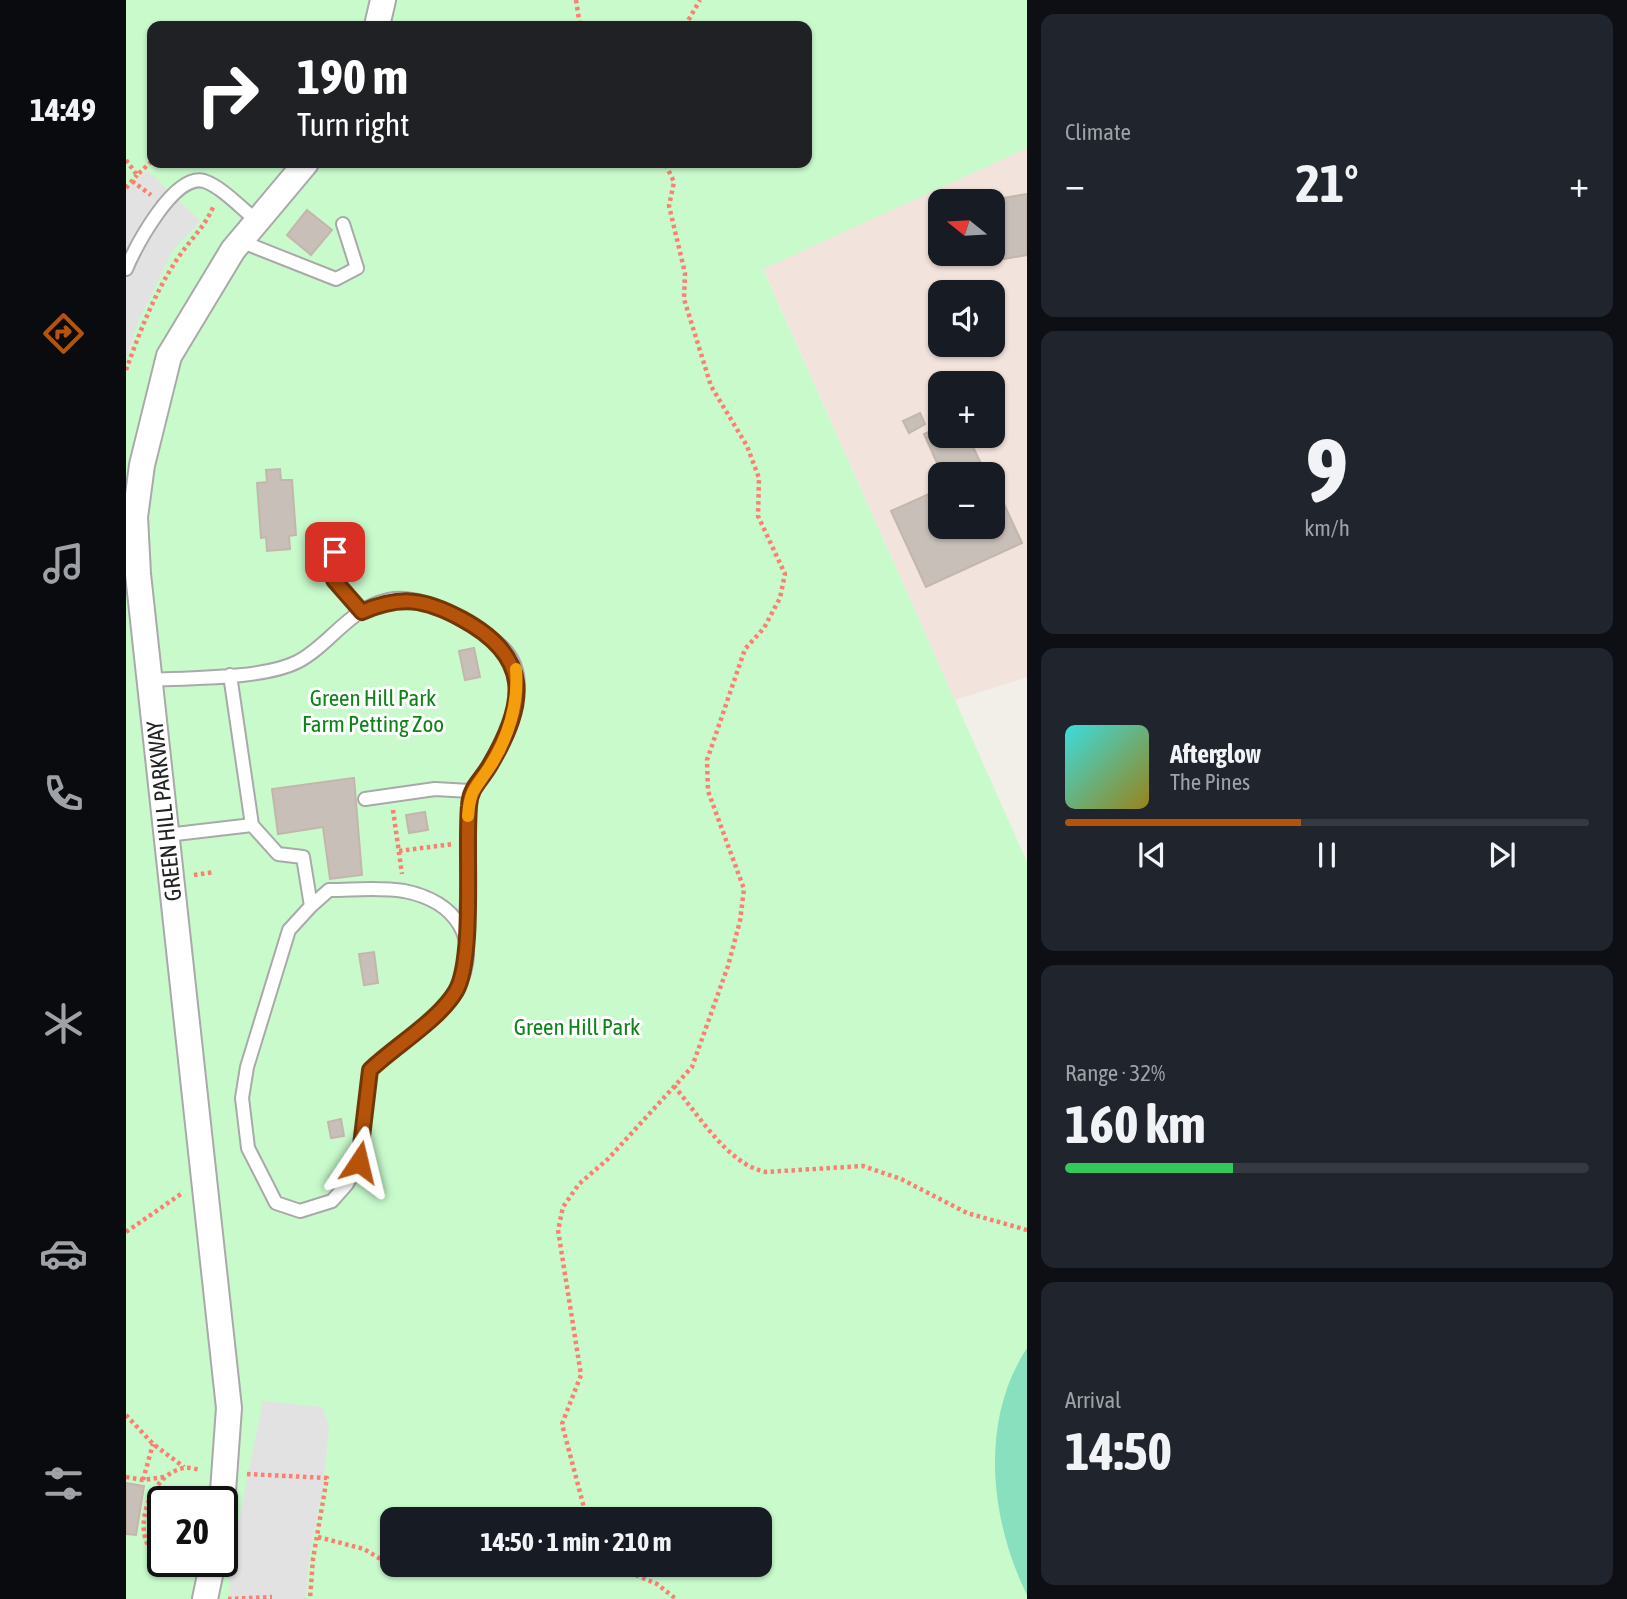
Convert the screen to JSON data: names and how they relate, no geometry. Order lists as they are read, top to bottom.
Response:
{
  "streets": {
    "street": ["GREEN HILL PARKWAY"]
  },
  "parks": ["Green Hill Park Farm Petting Zoo", "Green Hill Park"],
  "north": "left",
  "page": {
    "tabs": "14:49",
    "tile": [
      "Climate",
      ["9", "km/h"],
      ["Range · 32%", "160 km"],
      ["Arrival", "14:50"]
    ],
    "turn": ["190 m", "Turn right"],
    "heat": ["−", "21°", "+"],
    "map_buttons": ["+", "−"],
    "song": ["Afterglow", "The Pines"],
    "limit": "20",
    "trip": "14:50 · 1 min · 210 m"
  }
}
